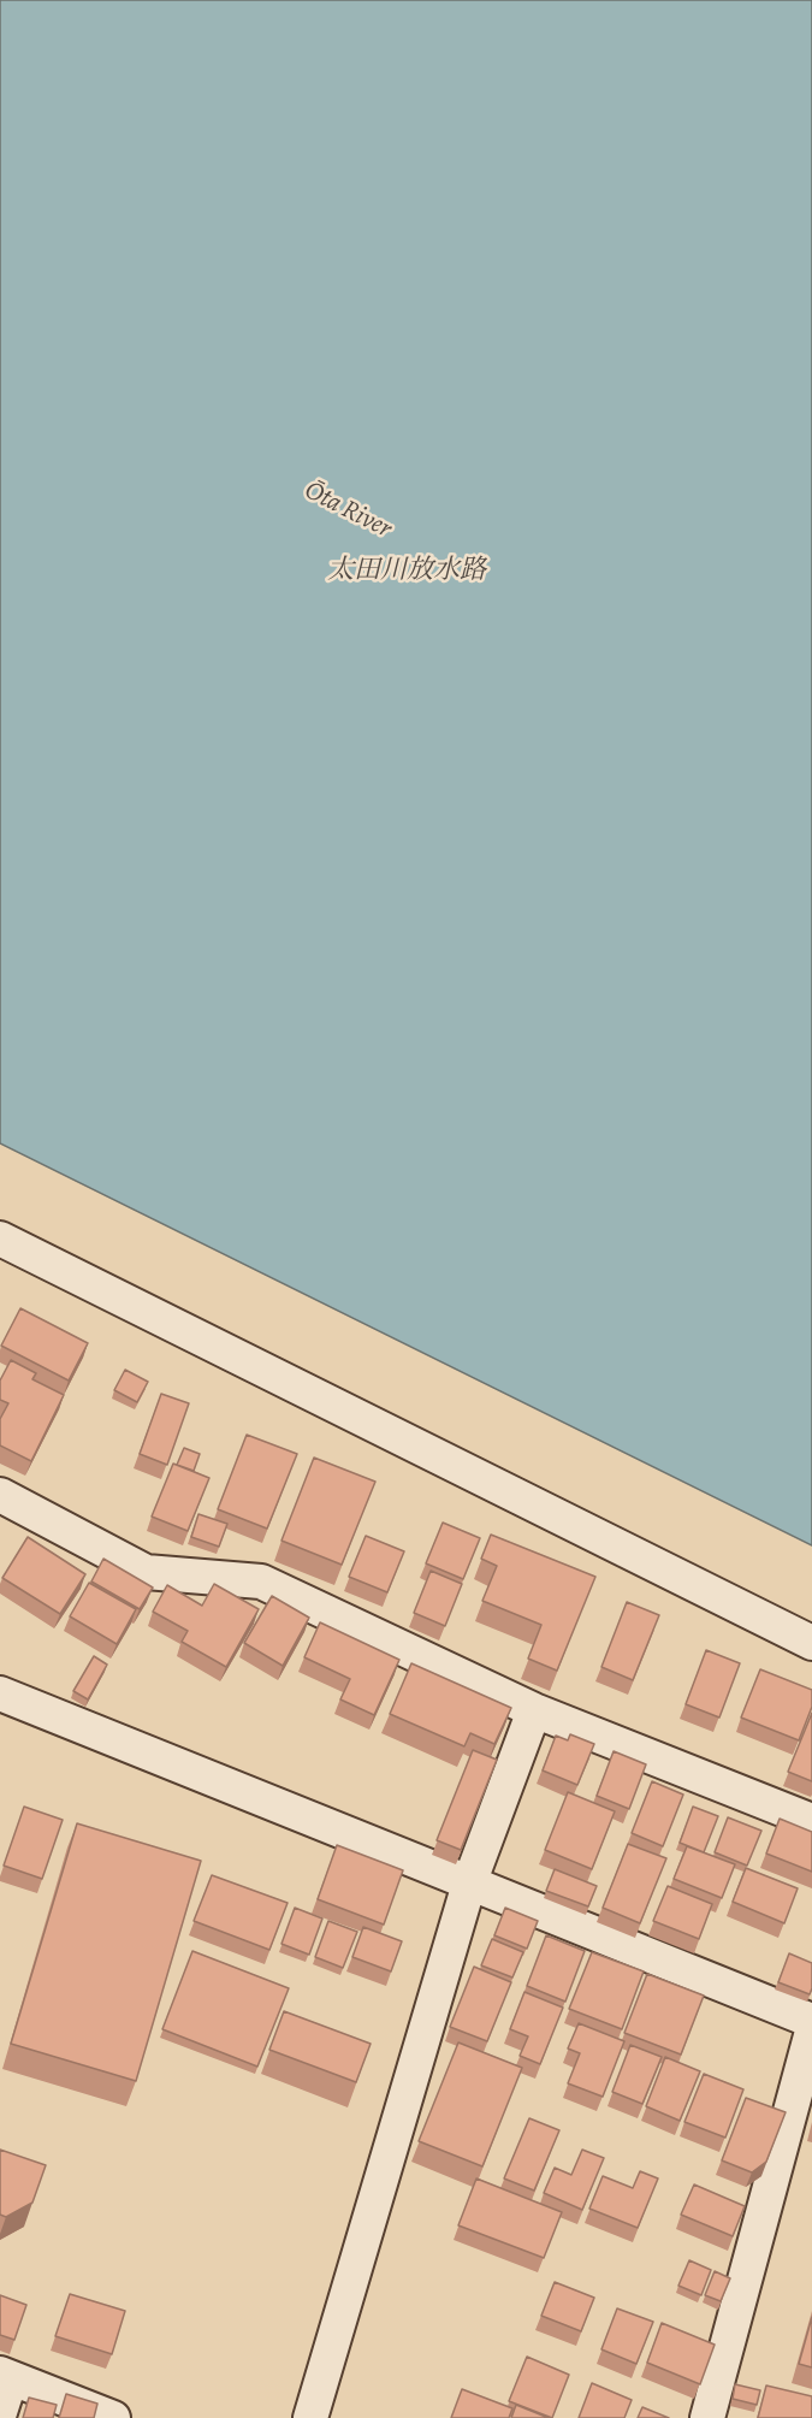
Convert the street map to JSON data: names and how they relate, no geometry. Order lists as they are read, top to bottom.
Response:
{
  "water": ["Ōta River", "太田川放水路"]
}
